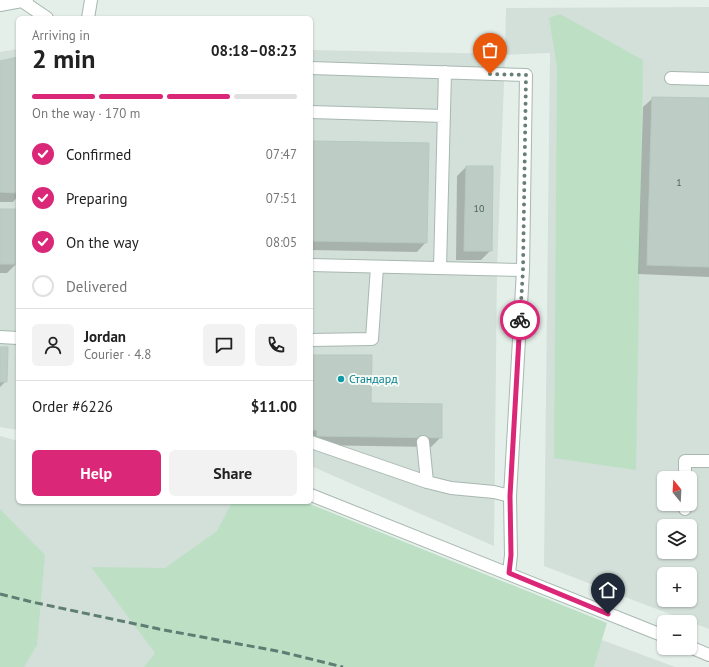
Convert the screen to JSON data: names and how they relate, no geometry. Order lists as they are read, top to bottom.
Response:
{
  "places": ["Стандард"],
  "house_numbers": ["1", "10"],
  "north": "top",
  "page": {
    "heading": ["2 min", "Arriving in", "08:18–08:23"],
    "panel": [
      "Jordan",
      "Courier · 4.8",
      "Order #6226",
      "$11.00"
    ],
    "bar": "On the way · 170 m",
    "list": [
      ["Confirmed", "07:47"],
      ["Preparing", "07:51"],
      ["On the way", "08:05"],
      "Delivered"
    ],
    "buttons": ["Help", "Share"],
    "map_buttons": ["+", "−"]
  }
}
